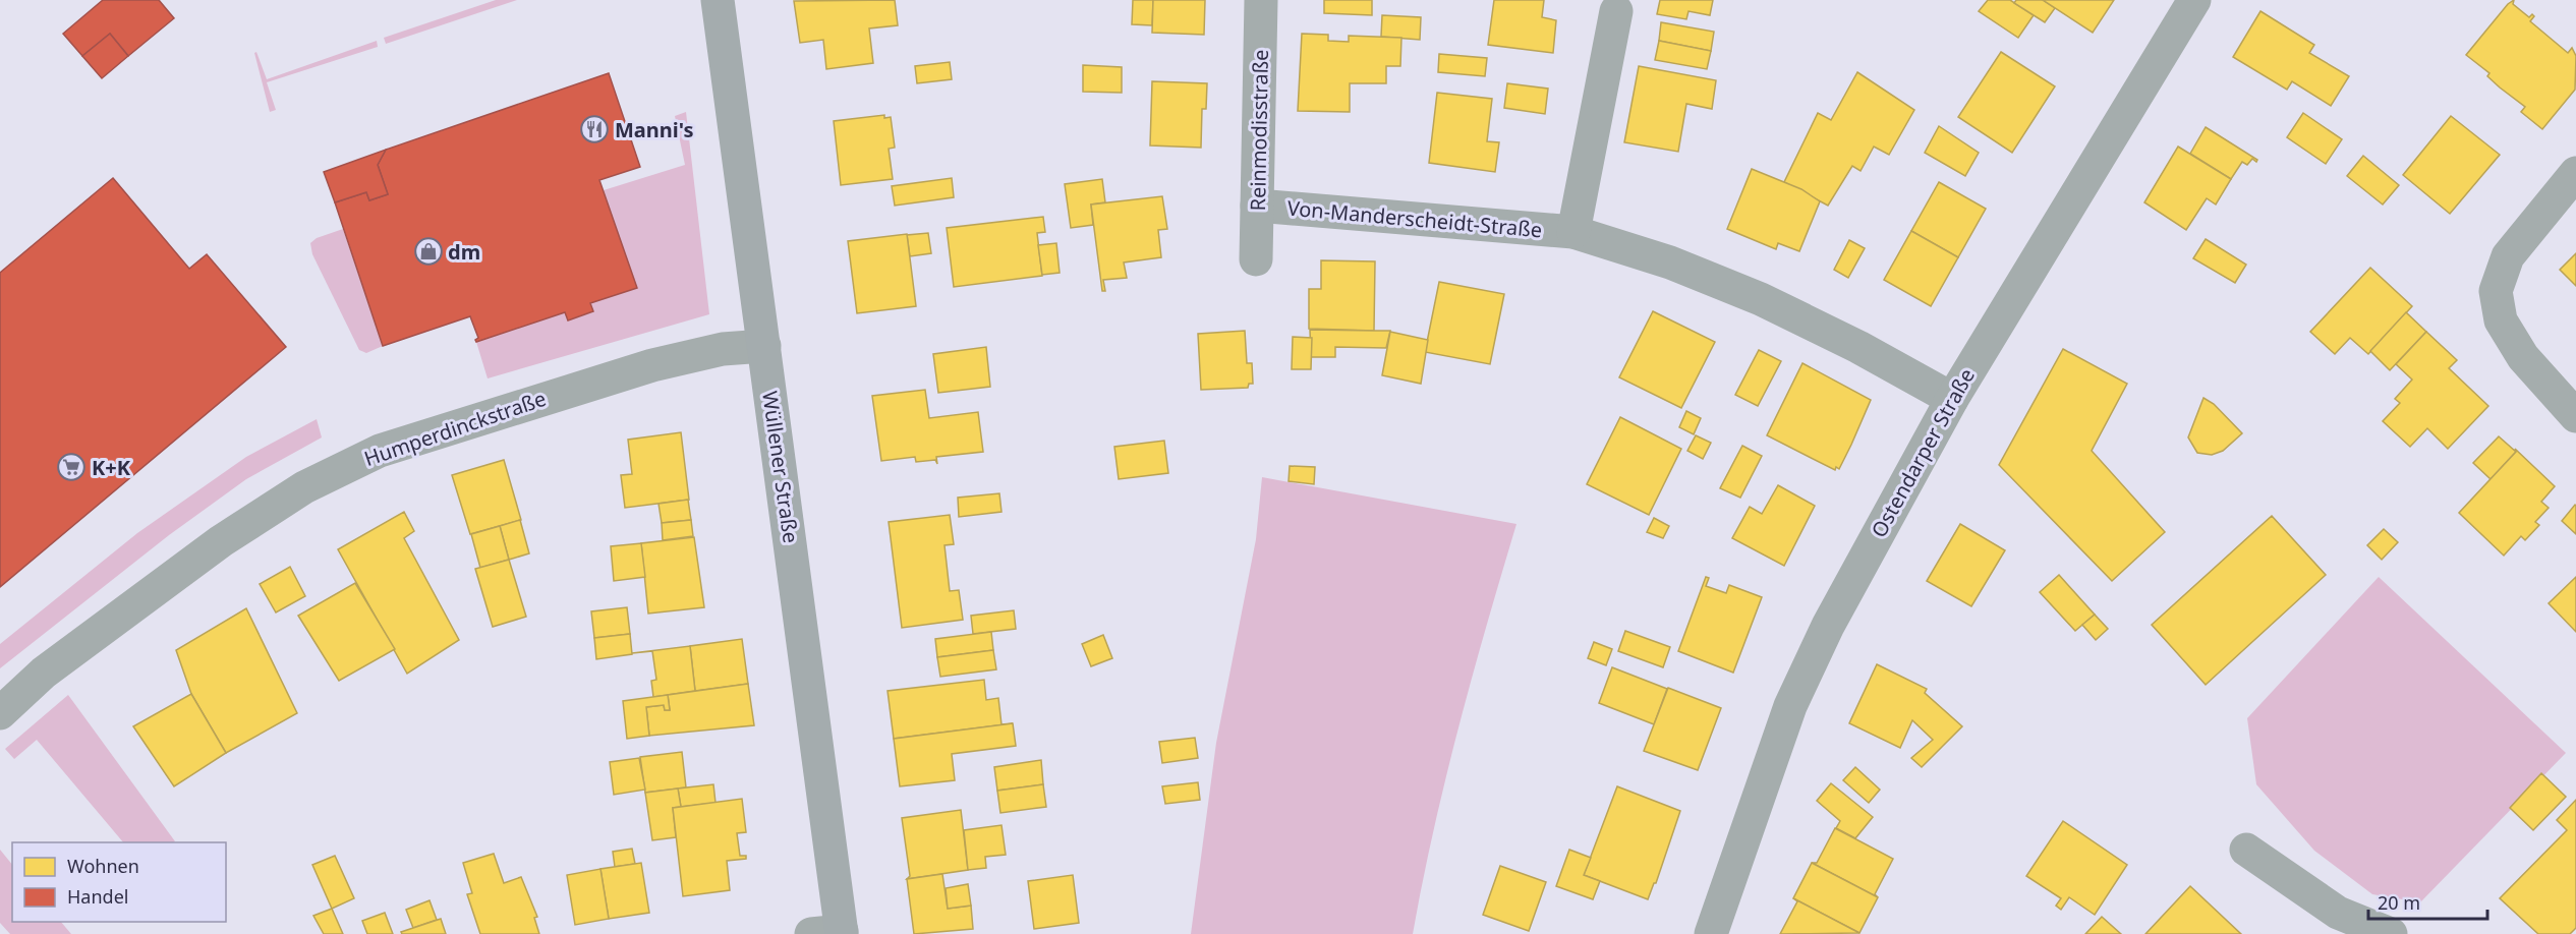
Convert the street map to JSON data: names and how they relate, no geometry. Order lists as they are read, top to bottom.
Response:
{
  "streets": {
    "street": [
      "Reinmodisstraße",
      "Von-Manderscheidt-Straße",
      "Humperdinckstraße",
      "Ostendarper Straße",
      "Wüllener Straße"
    ]
  },
  "crossings": [
    ["Reinmodisstraße", "Von-Manderscheidt-Straße"],
    ["Von-Manderscheidt-Straße", "Ostendarper Straße"],
    ["Humperdinckstraße", "Wüllener Straße"]
  ],
  "places": {
    "restaurant": ["Manni's"],
    "shop": ["dm"],
    "supermarket": ["K+K"]
  },
  "legend": ["Wohnen", "Handel"],
  "scale_bar": "20 m"
}
